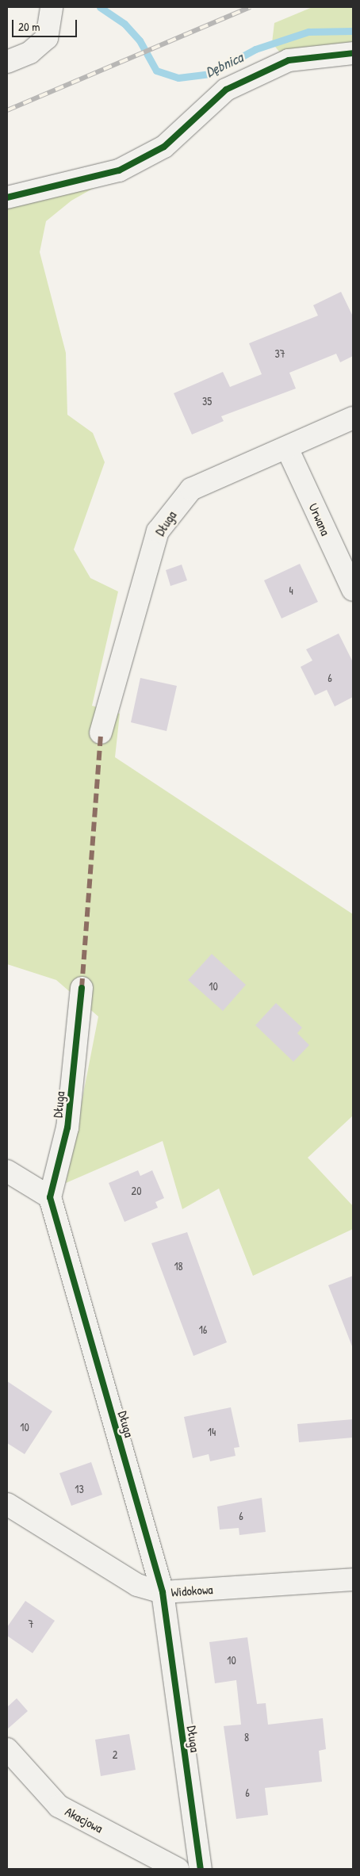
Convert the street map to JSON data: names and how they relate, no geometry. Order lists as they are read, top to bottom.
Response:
{
  "streets": {
    "street": [
      "Urwana",
      "Długa",
      "Widokowa",
      "Akacjowa"
    ]
  },
  "crossings": [
    ["Urwana", "Długa"],
    ["Długa", "Widokowa"]
  ],
  "water": ["Dębnica"],
  "house_numbers": [
    "37",
    "35",
    "4",
    "6",
    "10",
    "20",
    "18",
    "16",
    "10",
    "14",
    "13",
    "6",
    "7",
    "10",
    "8",
    "2",
    "6"
  ],
  "scale_bar": "20 m"
}
